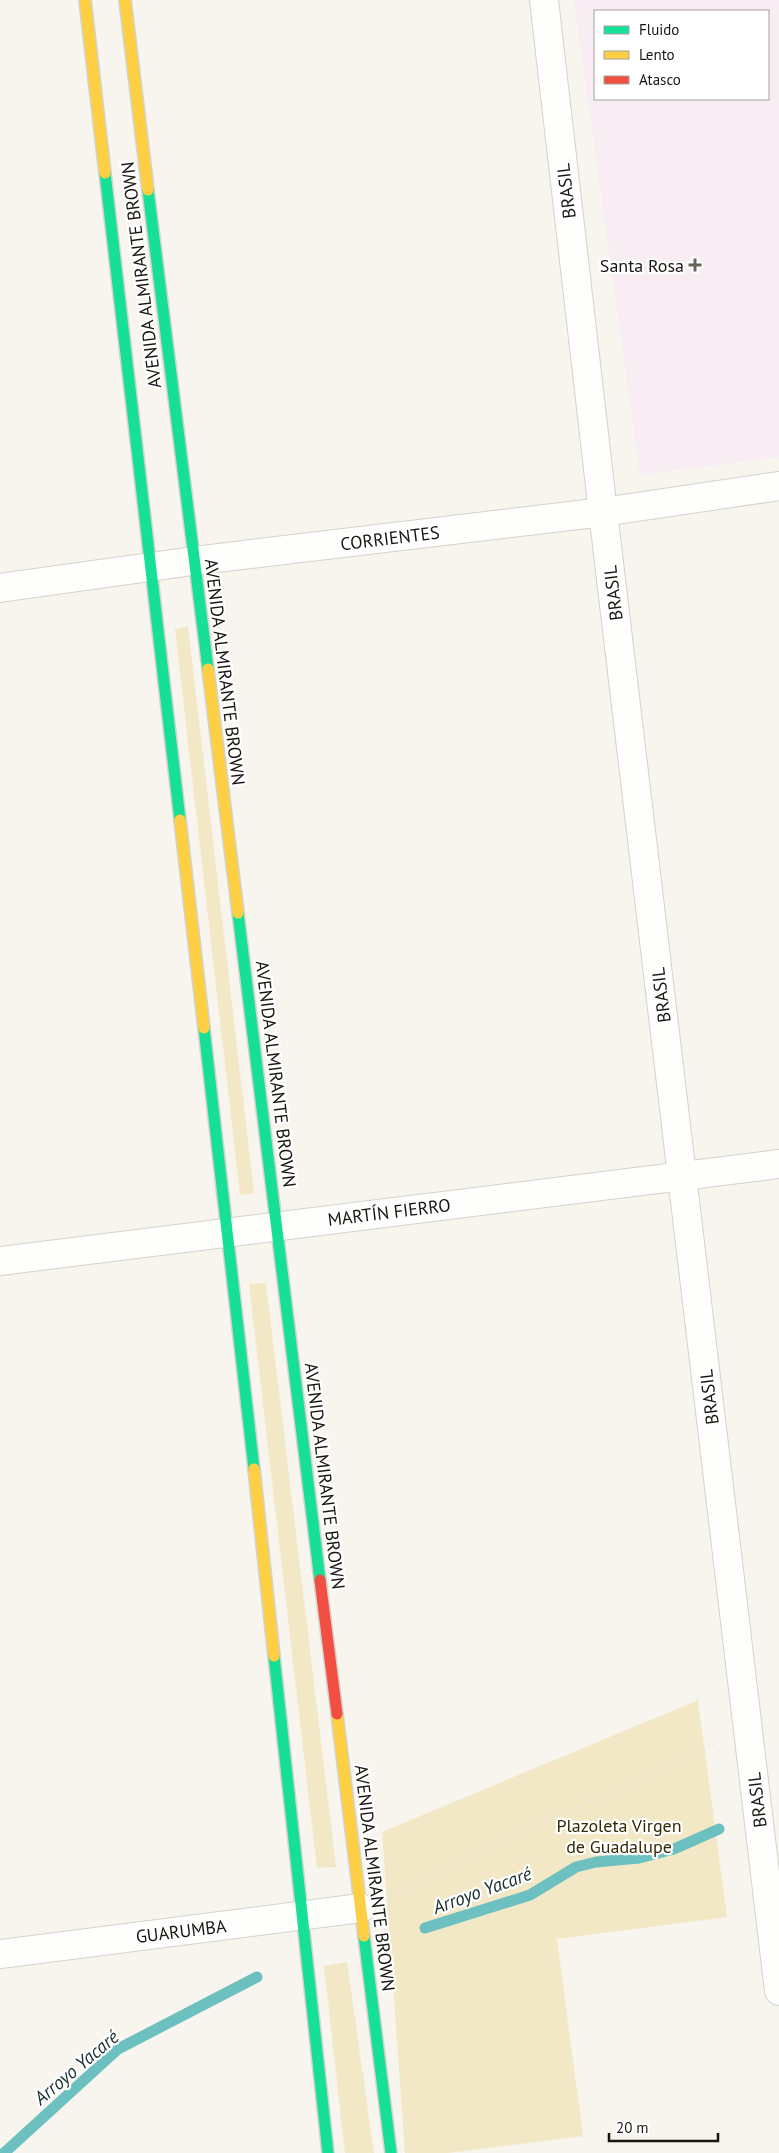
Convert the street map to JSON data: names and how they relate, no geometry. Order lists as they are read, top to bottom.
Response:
{
  "streets": {
    "main road": ["AVENIDA ALMIRANTE BROWN"],
    "street": [
      "BRASIL",
      "CORRIENTES",
      "MARTÍN FIERRO",
      "GUARUMBA"
    ]
  },
  "crossings": [
    ["BRASIL", "CORRIENTES"],
    ["BRASIL", "MARTÍN FIERRO"],
    ["AVENIDA ALMIRANTE BROWN", "CORRIENTES"],
    ["AVENIDA ALMIRANTE BROWN", "MARTÍN FIERRO"],
    ["AVENIDA ALMIRANTE BROWN", "GUARUMBA"]
  ],
  "water": ["Arroyo Yacaré"],
  "parks": ["Plazoleta Virgen de Guadalupe"],
  "places": {
    "health": ["Santa Rosa"]
  },
  "legend": ["Fluido", "Lento", "Atasco"],
  "scale_bar": "20 m"
}
